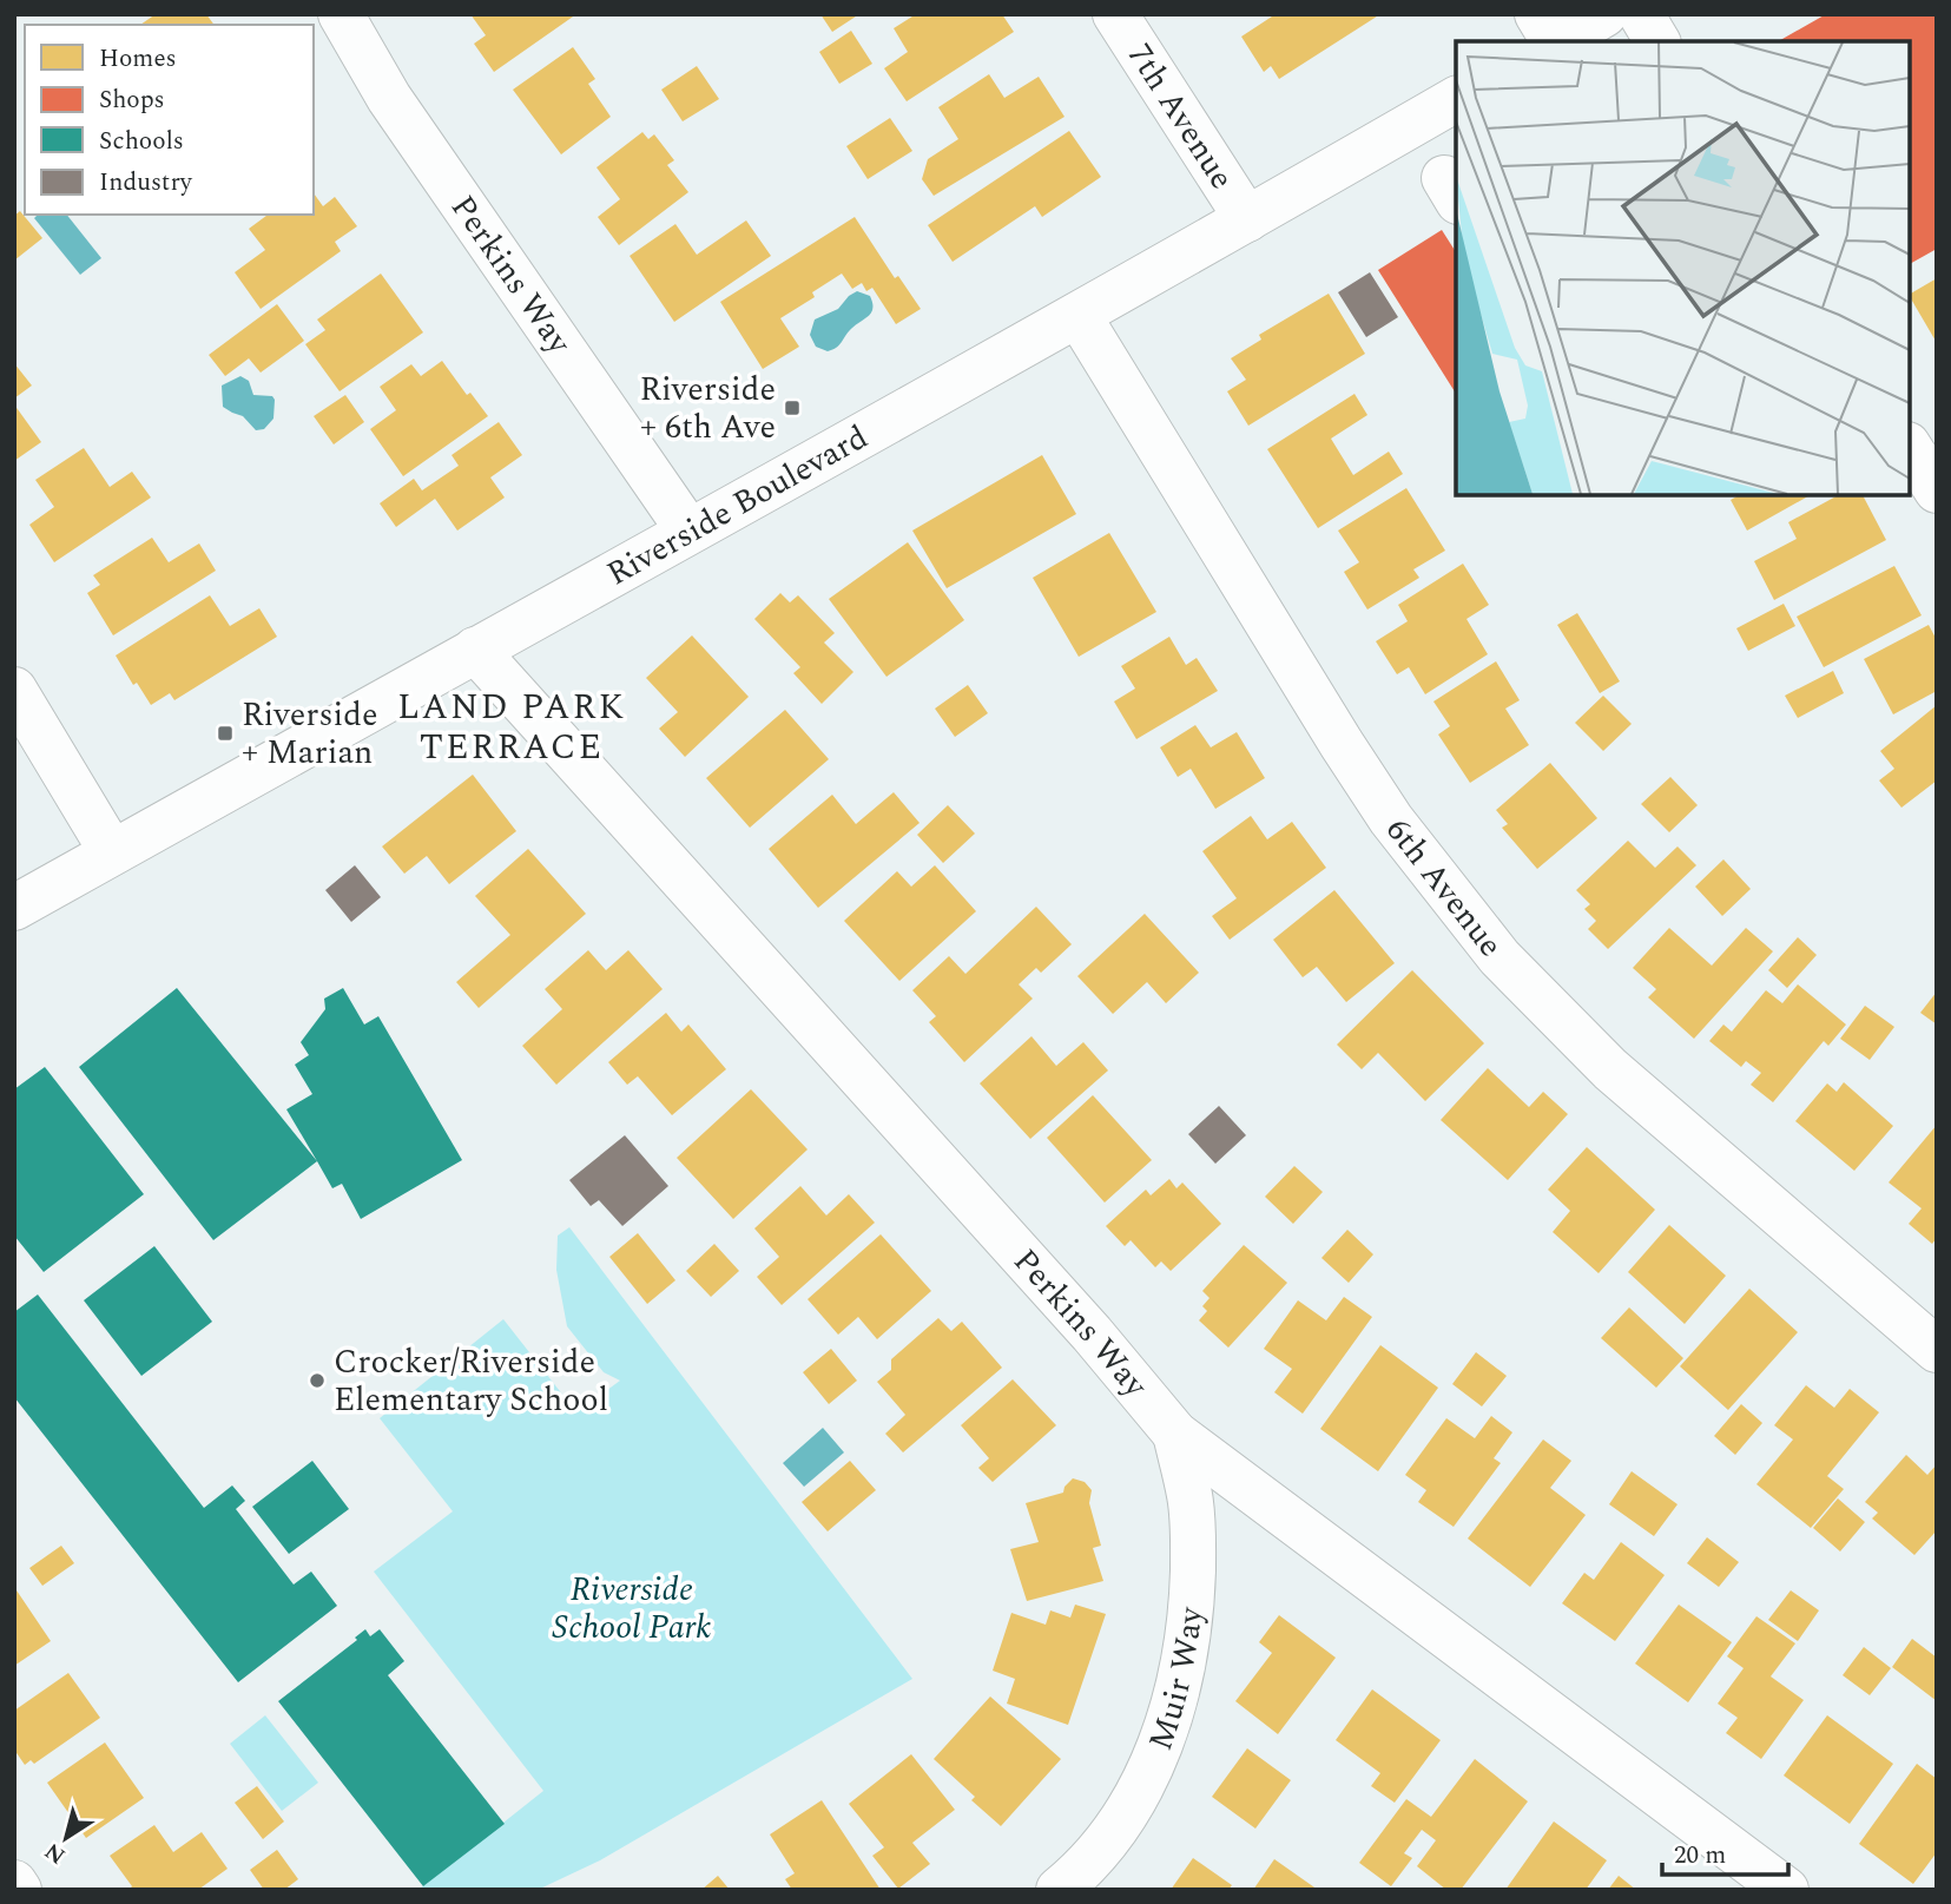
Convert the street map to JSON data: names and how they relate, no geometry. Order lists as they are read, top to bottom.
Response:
{
  "streets": {
    "street": [
      "7th Avenue",
      "Perkins Way",
      "Riverside Boulevard",
      "6th Avenue",
      "Muir Way"
    ]
  },
  "crossings": [
    ["7th Avenue", "Riverside Boulevard"],
    ["Perkins Way", "Riverside Boulevard"],
    ["Perkins Way", "Muir Way"],
    ["Riverside Boulevard", "6th Avenue"]
  ],
  "districts": ["LAND PARK TERRACE"],
  "parks": ["Riverside School Park"],
  "places": {
    "transit": ["Riverside + 6th Ave", "Riverside + Marian"],
    "other": ["Crocker/Riverside Elementary School"]
  },
  "legend": [
    "Homes",
    "Shops",
    "Schools",
    "Industry"
  ],
  "scale_bar": "20 m",
  "north": "bottom left"
}
